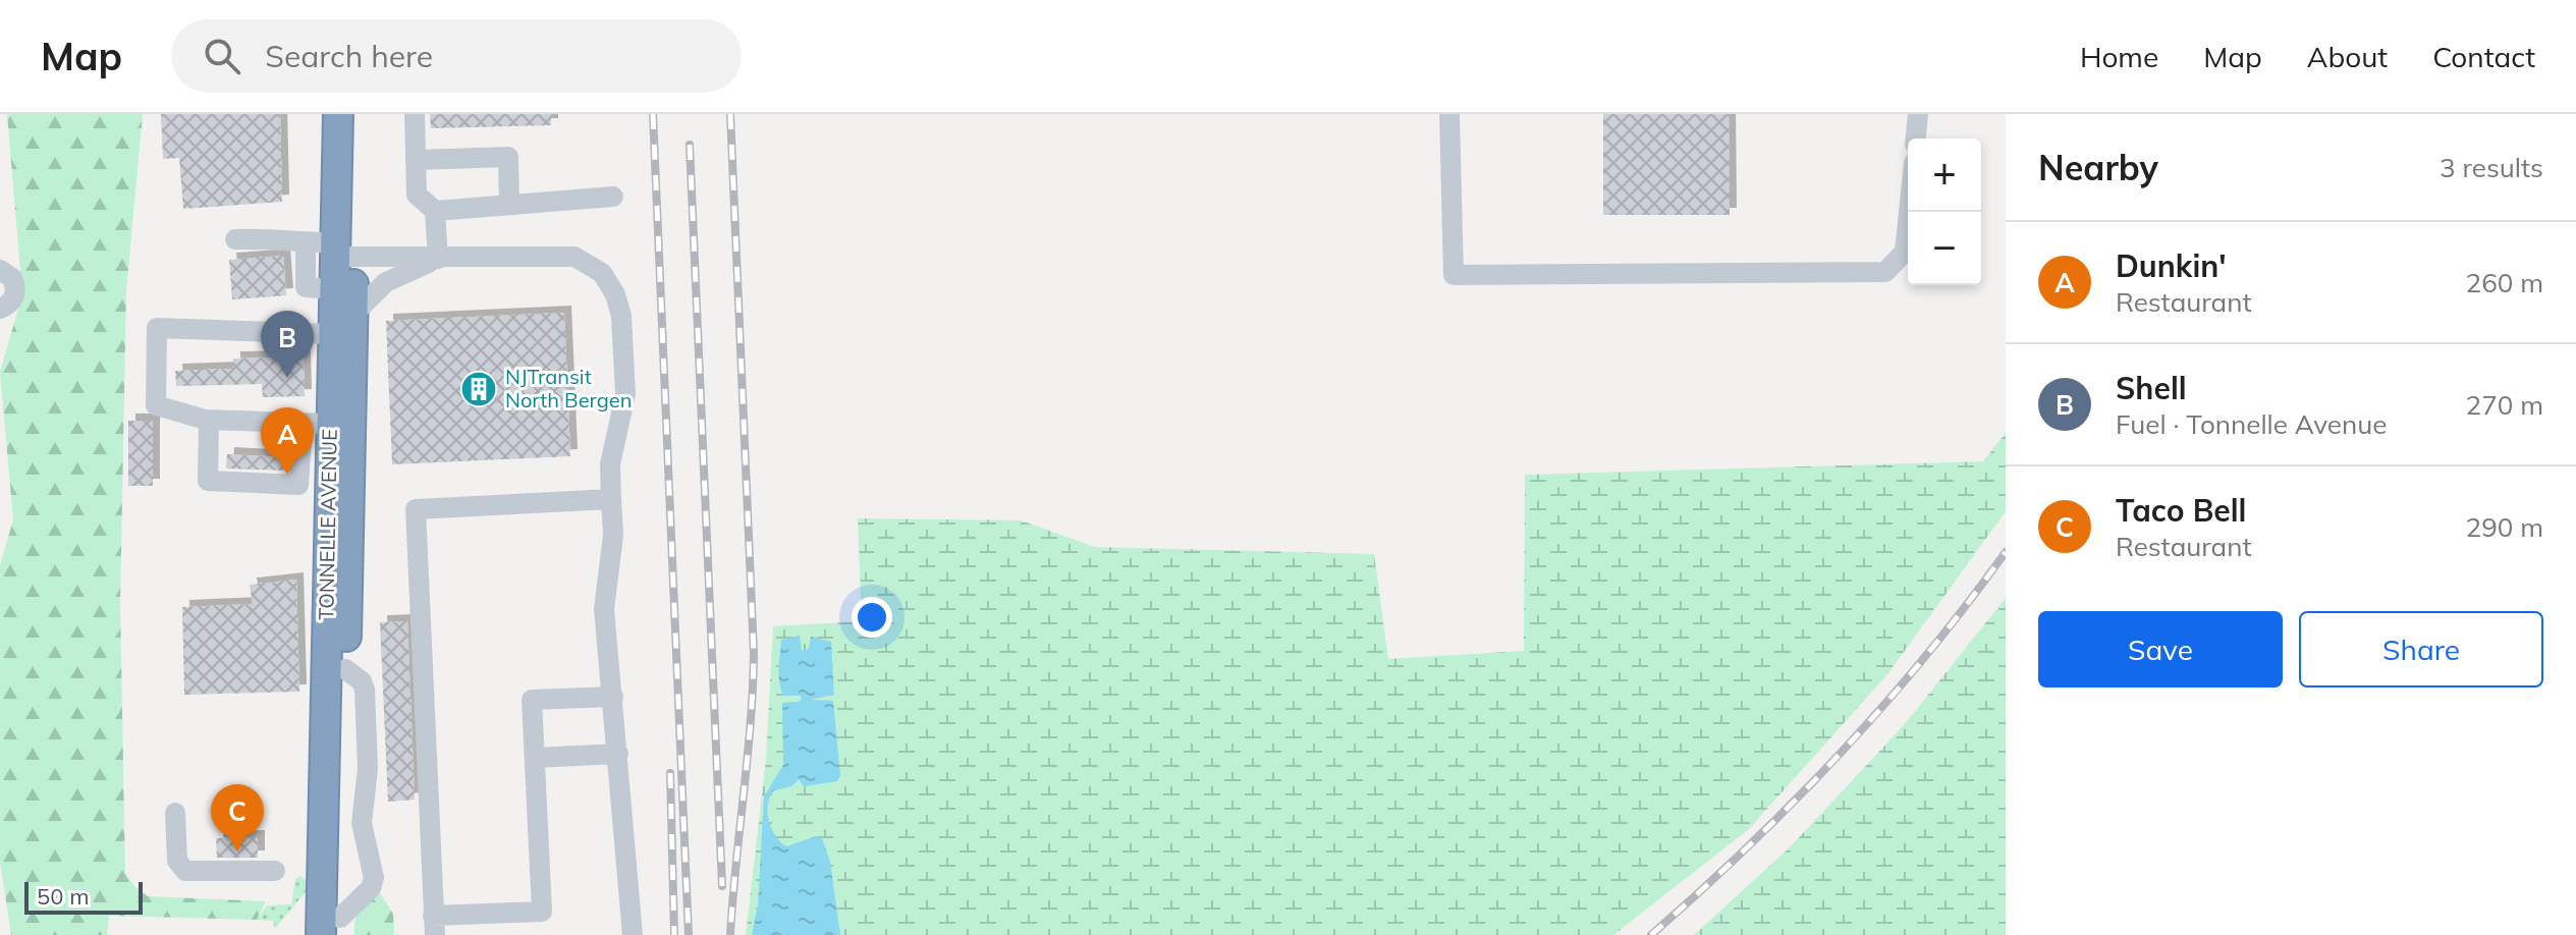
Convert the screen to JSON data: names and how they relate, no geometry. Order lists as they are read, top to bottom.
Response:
{
  "streets": {
    "highway": ["TONNELLE AVENUE"]
  },
  "places": {
    "building": ["NJTransit North Bergen"]
  },
  "scale_bar": "50 m",
  "page": {
    "header": "Map",
    "search": "Search here",
    "nav": [
      "Home",
      "Map",
      "About",
      "Contact"
    ],
    "heading": ["Nearby", "3 results"],
    "map_buttons": ["+", "−"],
    "list": [
      {
        "mark": "A",
        "name": "Dunkin'",
        "note": "Restaurant",
        "value": "260 m"
      },
      {
        "mark": "B",
        "name": "Shell",
        "note": "Fuel · Tonnelle Avenue",
        "value": "270 m"
      },
      {
        "mark": "C",
        "name": "Taco Bell",
        "note": "Restaurant",
        "value": "290 m"
      }
    ],
    "pins": ["B", "A", "C"],
    "buttons": ["Save", "Share"],
    "scale": "50 m"
  }
}
